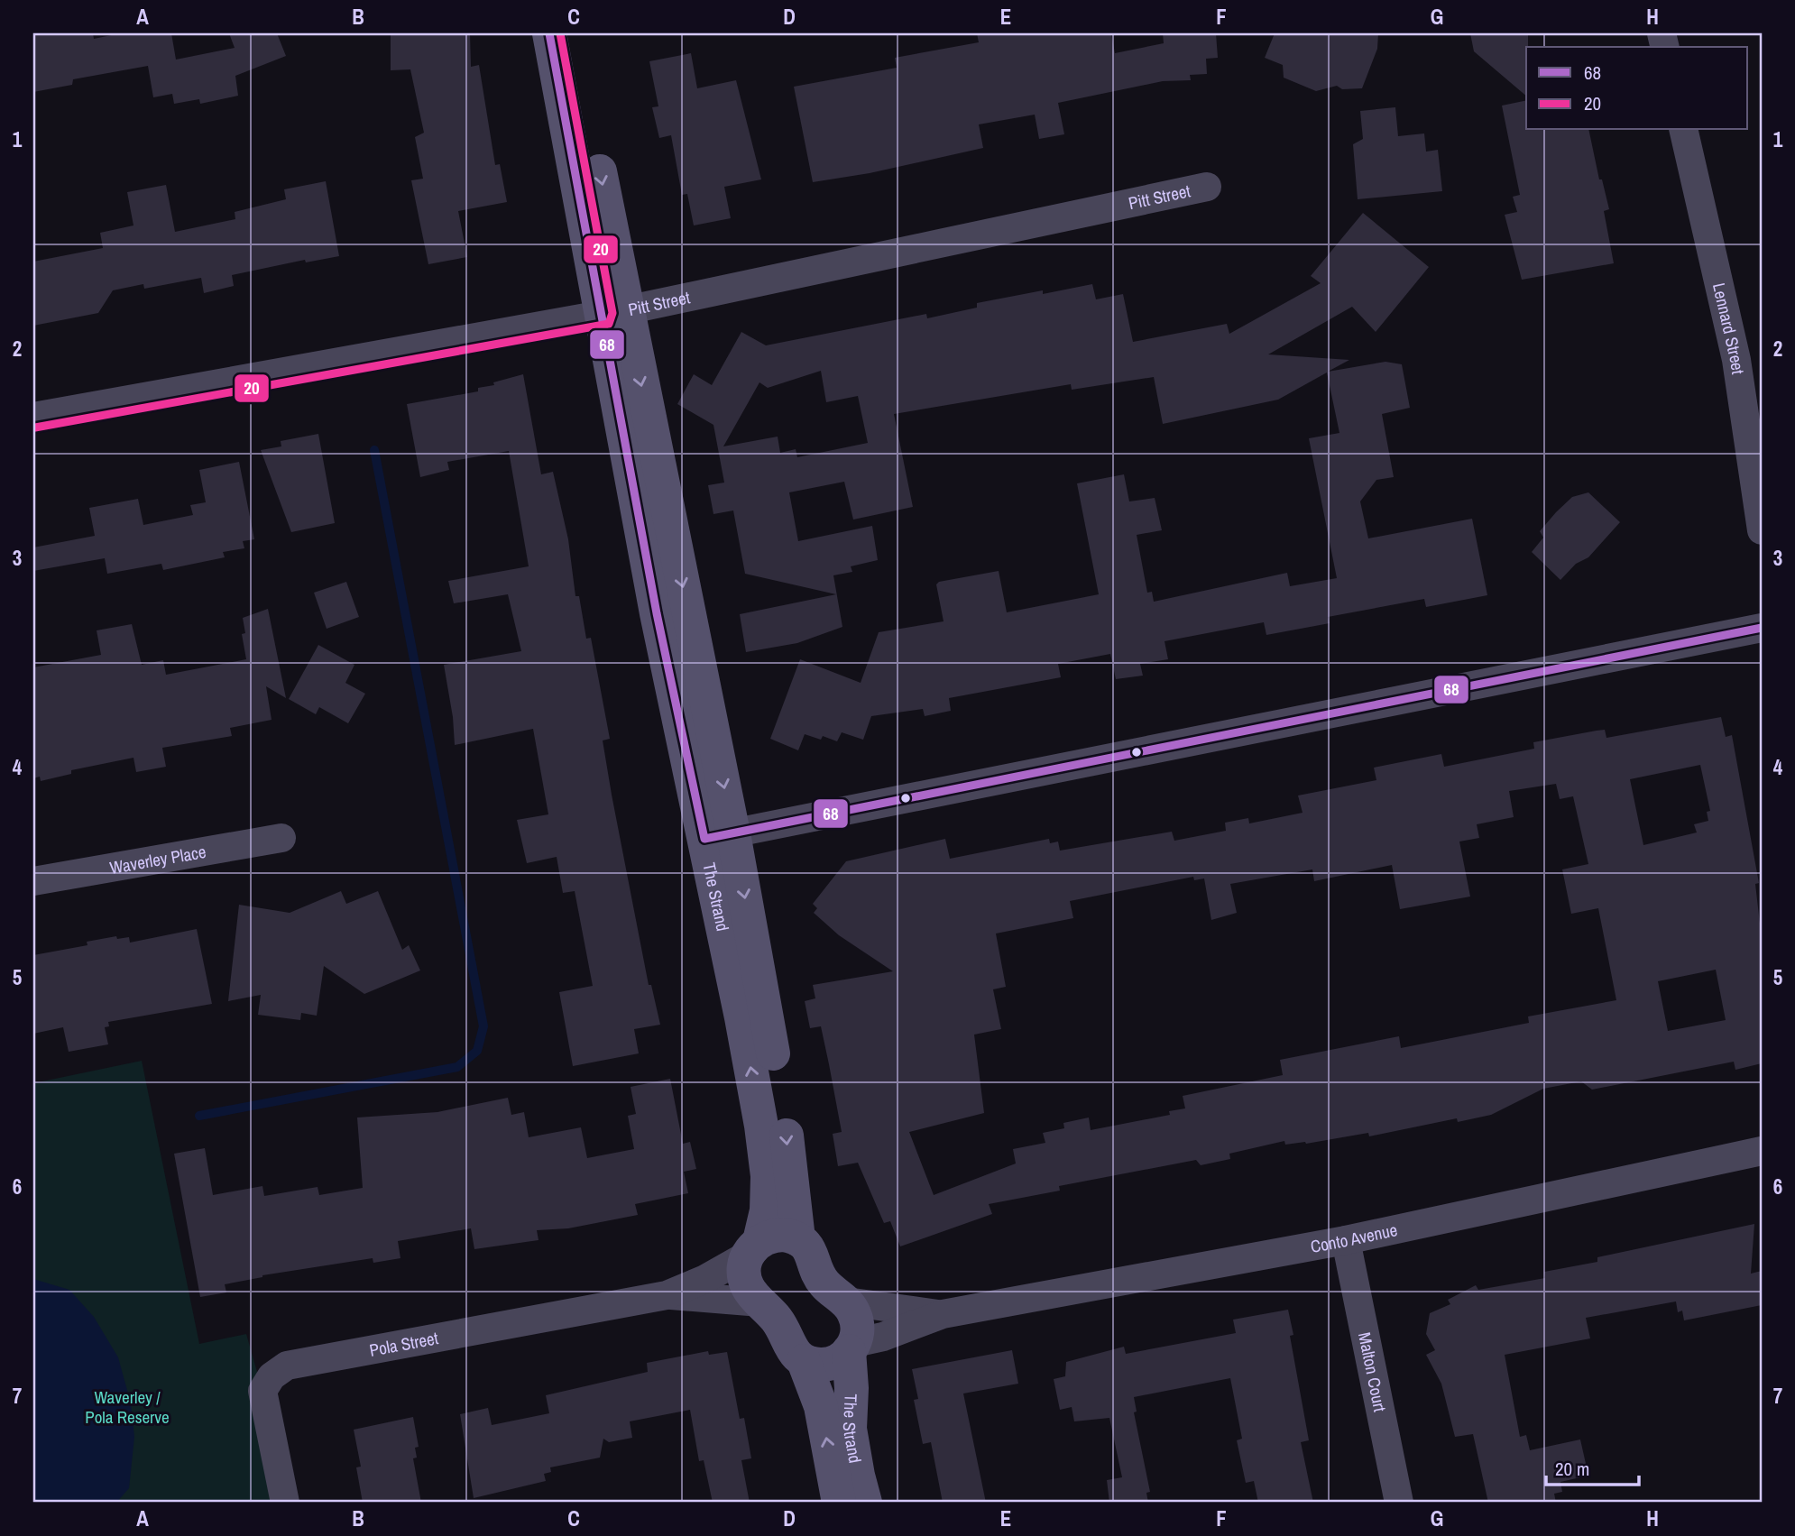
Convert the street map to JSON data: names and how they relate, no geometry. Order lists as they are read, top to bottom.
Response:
{
  "streets": {
    "street": [
      "Pitt Street",
      "Lennard Street",
      "Waverley Place",
      "The Strand",
      "Conto Avenue",
      "Pola Street",
      "Malton Court"
    ]
  },
  "crossings": [
    ["Pitt Street", "The Strand"],
    ["The Strand", "Conto Avenue"],
    ["The Strand", "Pola Street"],
    ["Conto Avenue", "Malton Court"]
  ],
  "parks": ["Waverley / Pola Reserve"],
  "lines": ["transit line 68", "transit line 20"],
  "legend": ["68", "20"],
  "scale_bar": "20 m",
  "grid": {
    "columns": [
      "A",
      "B",
      "C",
      "D",
      "E",
      "F",
      "G",
      "H"
    ],
    "rows": [
      "1",
      "2",
      "3",
      "4",
      "5",
      "6",
      "7"
    ]
  }
}
